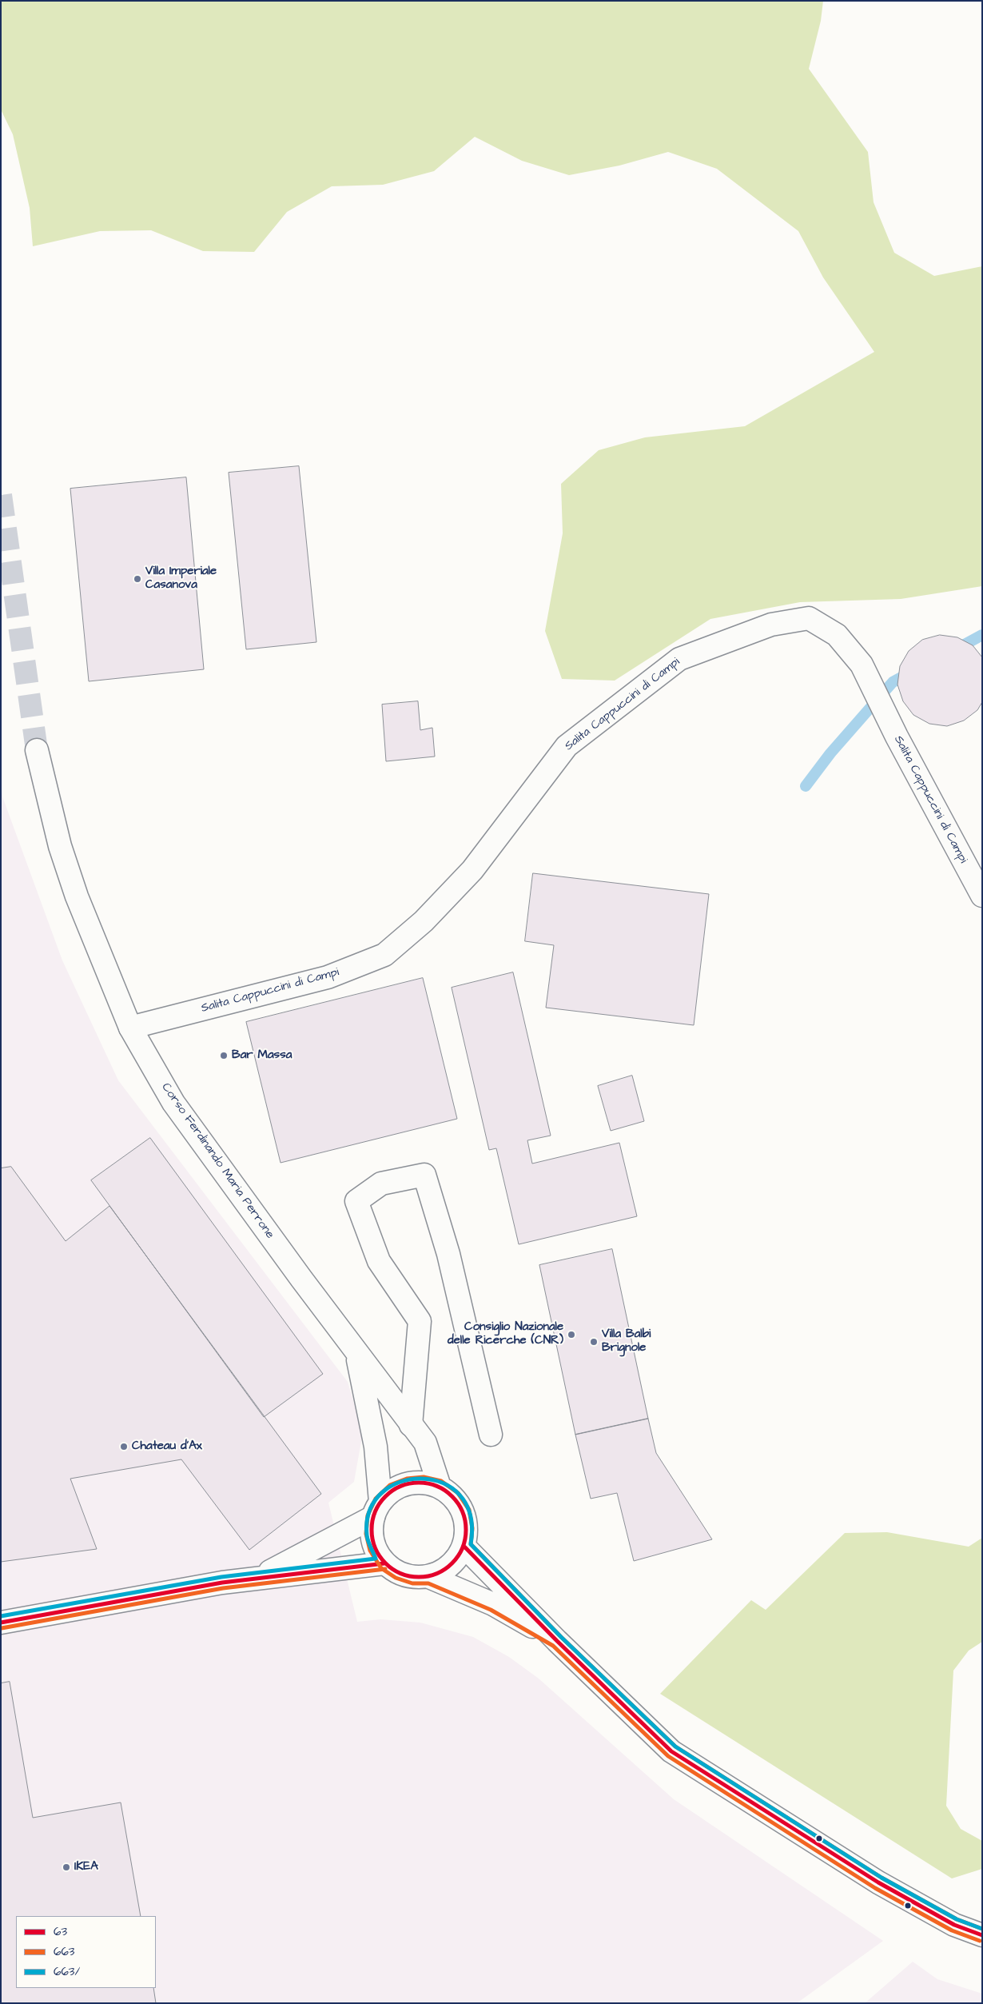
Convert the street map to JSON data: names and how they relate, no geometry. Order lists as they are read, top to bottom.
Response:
{
  "streets": {
    "main road": ["Salita Cappuccini di Campi", "Corso Ferdinando Maria Perrone"]
  },
  "crossings": [
    ["Salita Cappuccini di Campi", "Corso Ferdinando Maria Perrone"]
  ],
  "places": [
    "Villa Imperiale Casanova",
    "Bar Massa",
    "Consiglio Nazionale delle Ricerche (CNR)",
    "Villa Balbi Brignole",
    "Chateau d'Ax",
    "IKEA"
  ],
  "lines": ["transit line 663", "transit line 663/", "transit line 63"],
  "legend": ["63", "663", "663/"]
}
